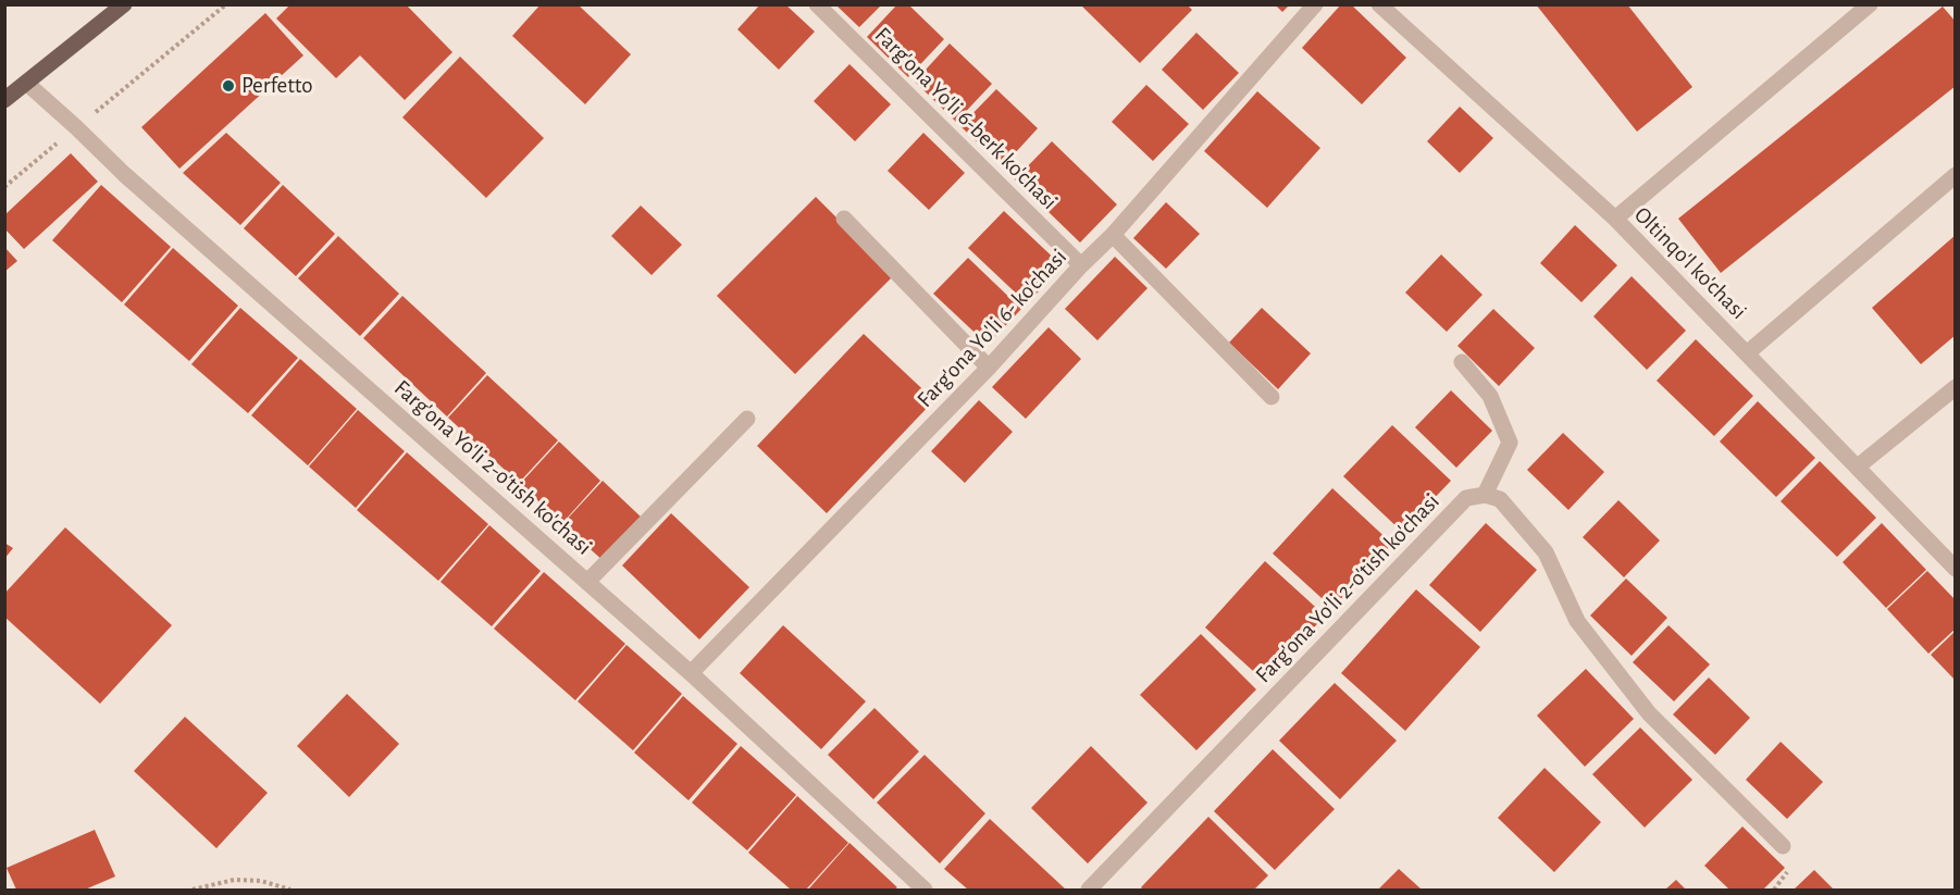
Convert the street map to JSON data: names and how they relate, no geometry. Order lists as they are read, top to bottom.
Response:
{
  "streets": {
    "street": [
      "Farg'ona Yo'li 6-berk ko'chasi",
      "Oltinqo'l ko'chasi",
      "Farg'ona Yo'li 6- ko'chasi",
      "Farg'ona Yo'li 2-o'tish ko'chasi"
    ]
  },
  "crossings": [
    ["Farg'ona Yo'li 6-berk ko'chasi", "Farg'ona Yo'li 6- ko'chasi"],
    ["Farg'ona Yo'li 6- ko'chasi", "Farg'ona Yo'li 2-o'tish ko'chasi"]
  ],
  "places": ["Perfetto"]
}
